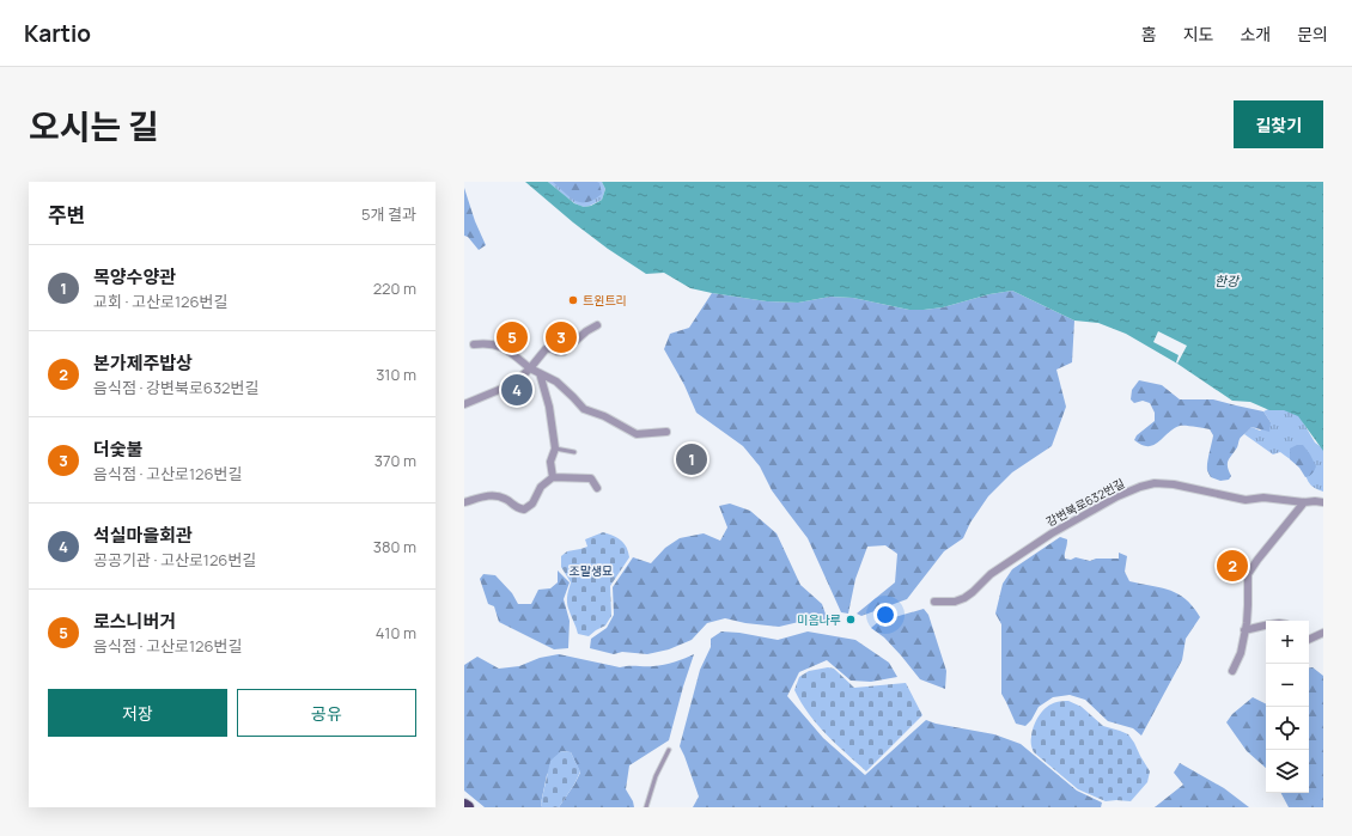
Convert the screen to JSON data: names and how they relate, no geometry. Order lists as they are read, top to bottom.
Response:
{
  "streets": {
    "street": ["강변북로632번길"]
  },
  "water": ["한강"],
  "parks": ["조말생묘"],
  "places": ["트윈트리", "미음나루"],
  "page": {
    "header": "Kartio",
    "nav": [
      "홈",
      "지도",
      "소개",
      "문의"
    ],
    "title": "오시는 길",
    "buttons": [
      "길찾기",
      ["저장", "공유"]
    ],
    "heading": ["주변", "5개 결과"],
    "list": [
      {
        "mark": "1",
        "name": "목양수양관",
        "note": "교회 · 고산로126번길",
        "value": "220 m"
      },
      {
        "mark": "2",
        "name": "본가제주밥상",
        "note": "음식점 · 강변북로632번길",
        "value": "310 m"
      },
      {
        "mark": "3",
        "name": "더숯불",
        "note": "음식점 · 고산로126번길",
        "value": "370 m"
      },
      {
        "mark": "4",
        "name": "석실마을회관",
        "note": "공공기관 · 고산로126번길",
        "value": "380 m"
      },
      {
        "mark": "5",
        "name": "로스니버거",
        "note": "음식점 · 고산로126번길",
        "value": "410 m"
      }
    ],
    "pins": [
      "3",
      "5",
      "4",
      "1",
      "2"
    ],
    "map_buttons": ["+", "−"]
  }
}
